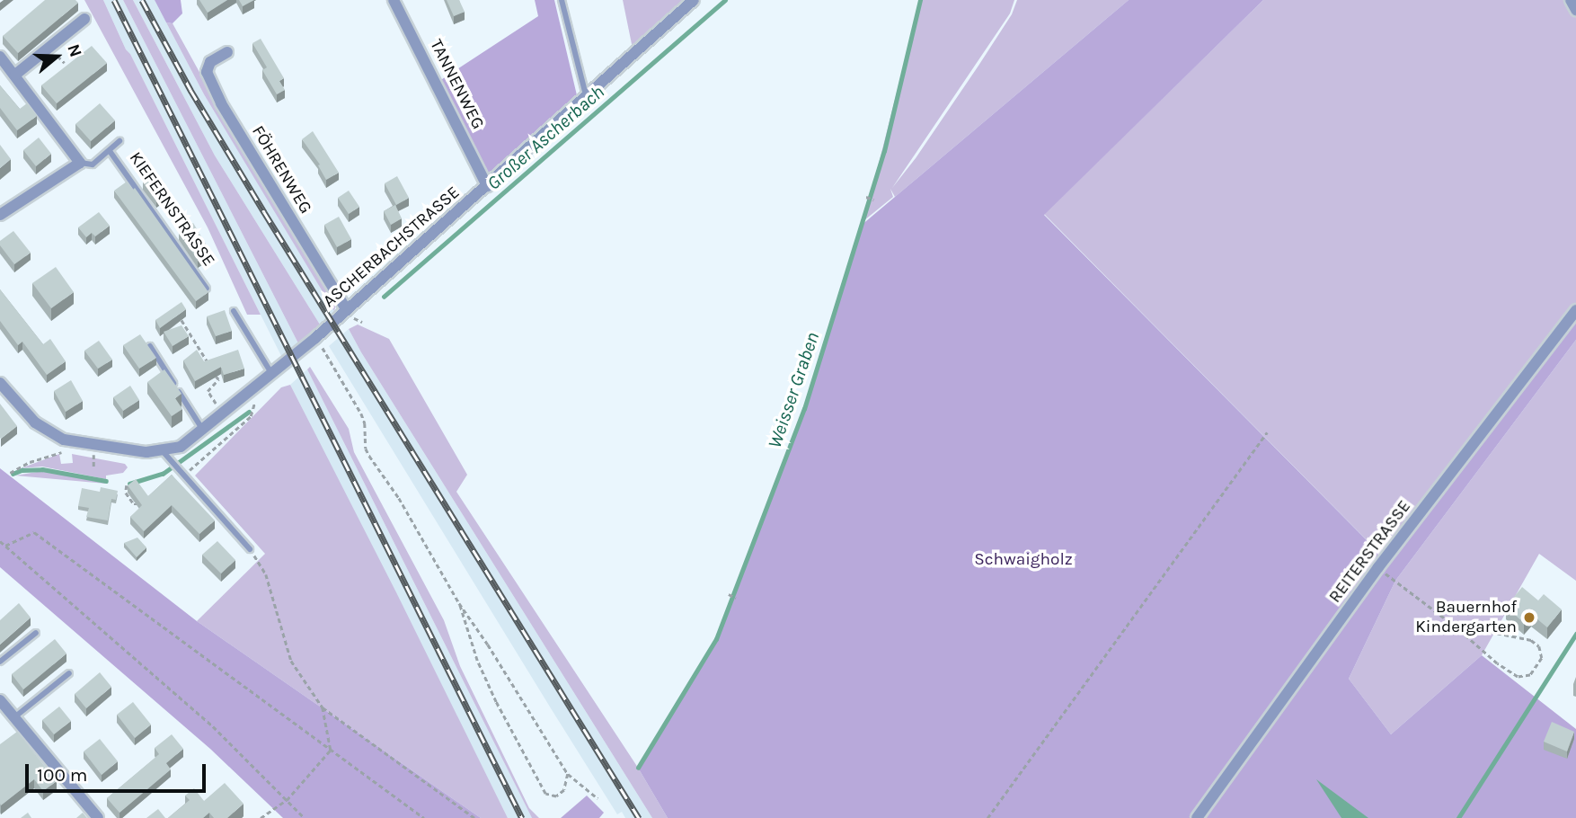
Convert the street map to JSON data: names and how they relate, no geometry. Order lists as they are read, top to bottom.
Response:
{
  "streets": {
    "street": [
      "TANNENWEG",
      "FÖHRENWEG",
      "KIEFERNSTRASSE",
      "ASCHERBACHSTRASSE",
      "REITERSTRASSE"
    ]
  },
  "crossings": [
    ["TANNENWEG", "ASCHERBACHSTRASSE"],
    ["FÖHRENWEG", "ASCHERBACHSTRASSE"]
  ],
  "water": ["Großer Ascherbach", "Weisser Graben"],
  "parks": ["Schwaigholz"],
  "places": ["Bauernhof Kindergarten"],
  "scale_bar": "100 m",
  "north": "right"
}
